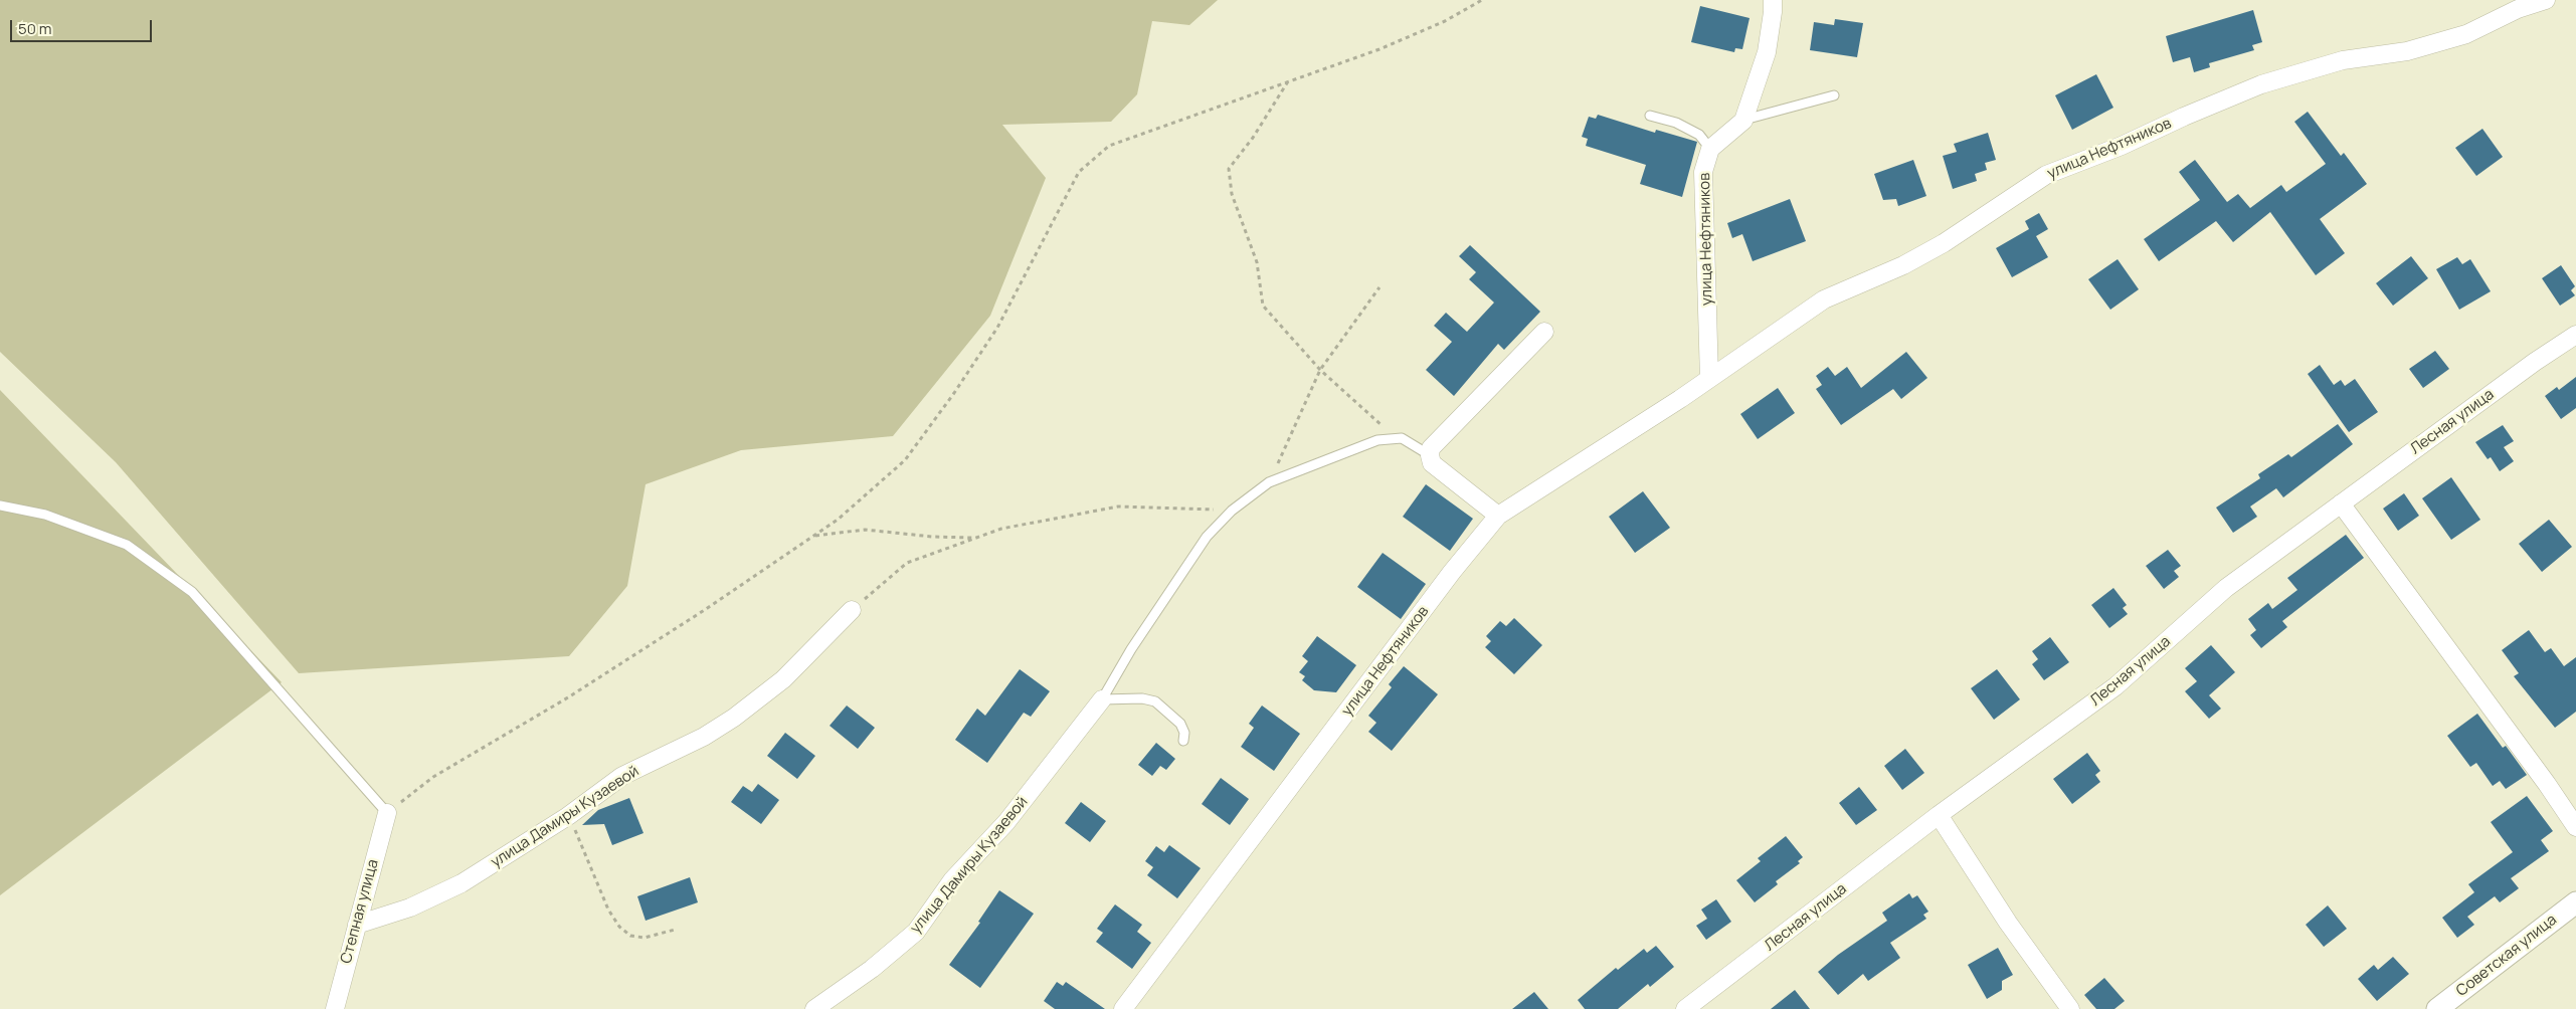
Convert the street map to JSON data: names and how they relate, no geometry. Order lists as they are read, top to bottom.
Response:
{
  "streets": {
    "street": [
      "улица Нефтяников",
      "Лесная улица",
      "улица Дамиры Кузаевой",
      "Степная улица",
      "Советская улица"
    ]
  },
  "crossings": [
    ["улица Дамиры Кузаевой", "Степная улица"]
  ],
  "scale_bar": "50 m"
}
